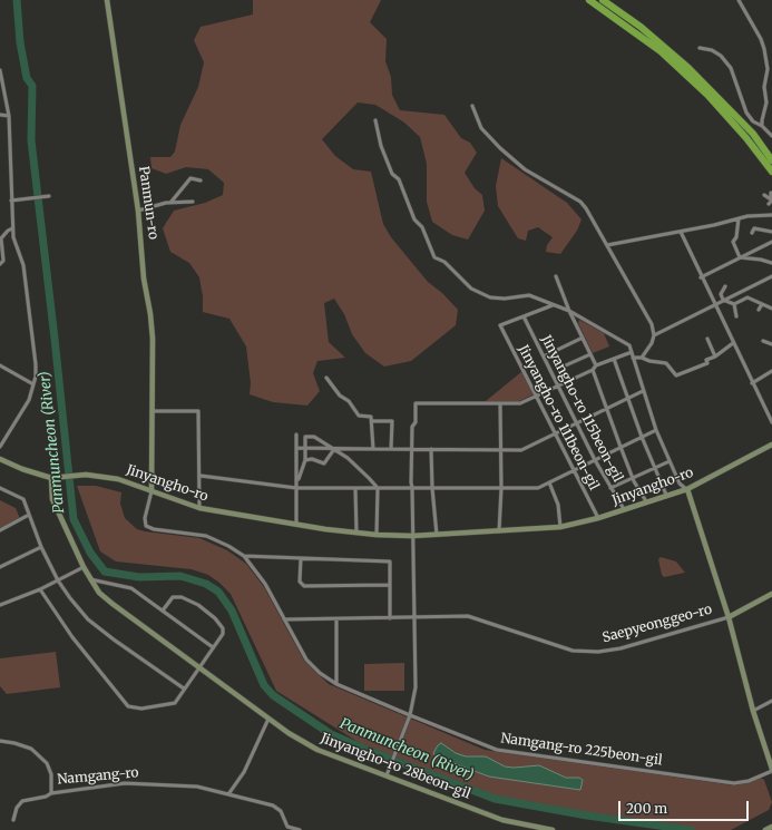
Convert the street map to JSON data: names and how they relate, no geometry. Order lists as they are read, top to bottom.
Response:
{
  "streets": {
    "street": [
      "Panmun-ro",
      "Jinyangho-ro 115beon-gil",
      "Jinyangho-ro 111beon-gil",
      "Jinyangho-ro",
      "Saepyeonggeo-ro",
      "Namgang-ro 225beon-gil",
      "Jinyangho-ro 28beon-gil",
      "Namgang-ro"
    ]
  },
  "crossings": [
    ["Panmun-ro", "Jinyangho-ro"],
    ["Jinyangho-ro 115beon-gil", "Jinyangho-ro 111beon-gil"],
    ["Jinyangho-ro 115beon-gil", "Jinyangho-ro"],
    ["Jinyangho-ro 111beon-gil", "Jinyangho-ro"],
    ["Jinyangho-ro", "Namgang-ro 225beon-gil"],
    ["Jinyangho-ro", "Jinyangho-ro 28beon-gil"],
    ["Saepyeonggeo-ro", "Namgang-ro 225beon-gil"]
  ],
  "water": ["Panmuncheon (River)"],
  "scale_bar": "200 m"
}
